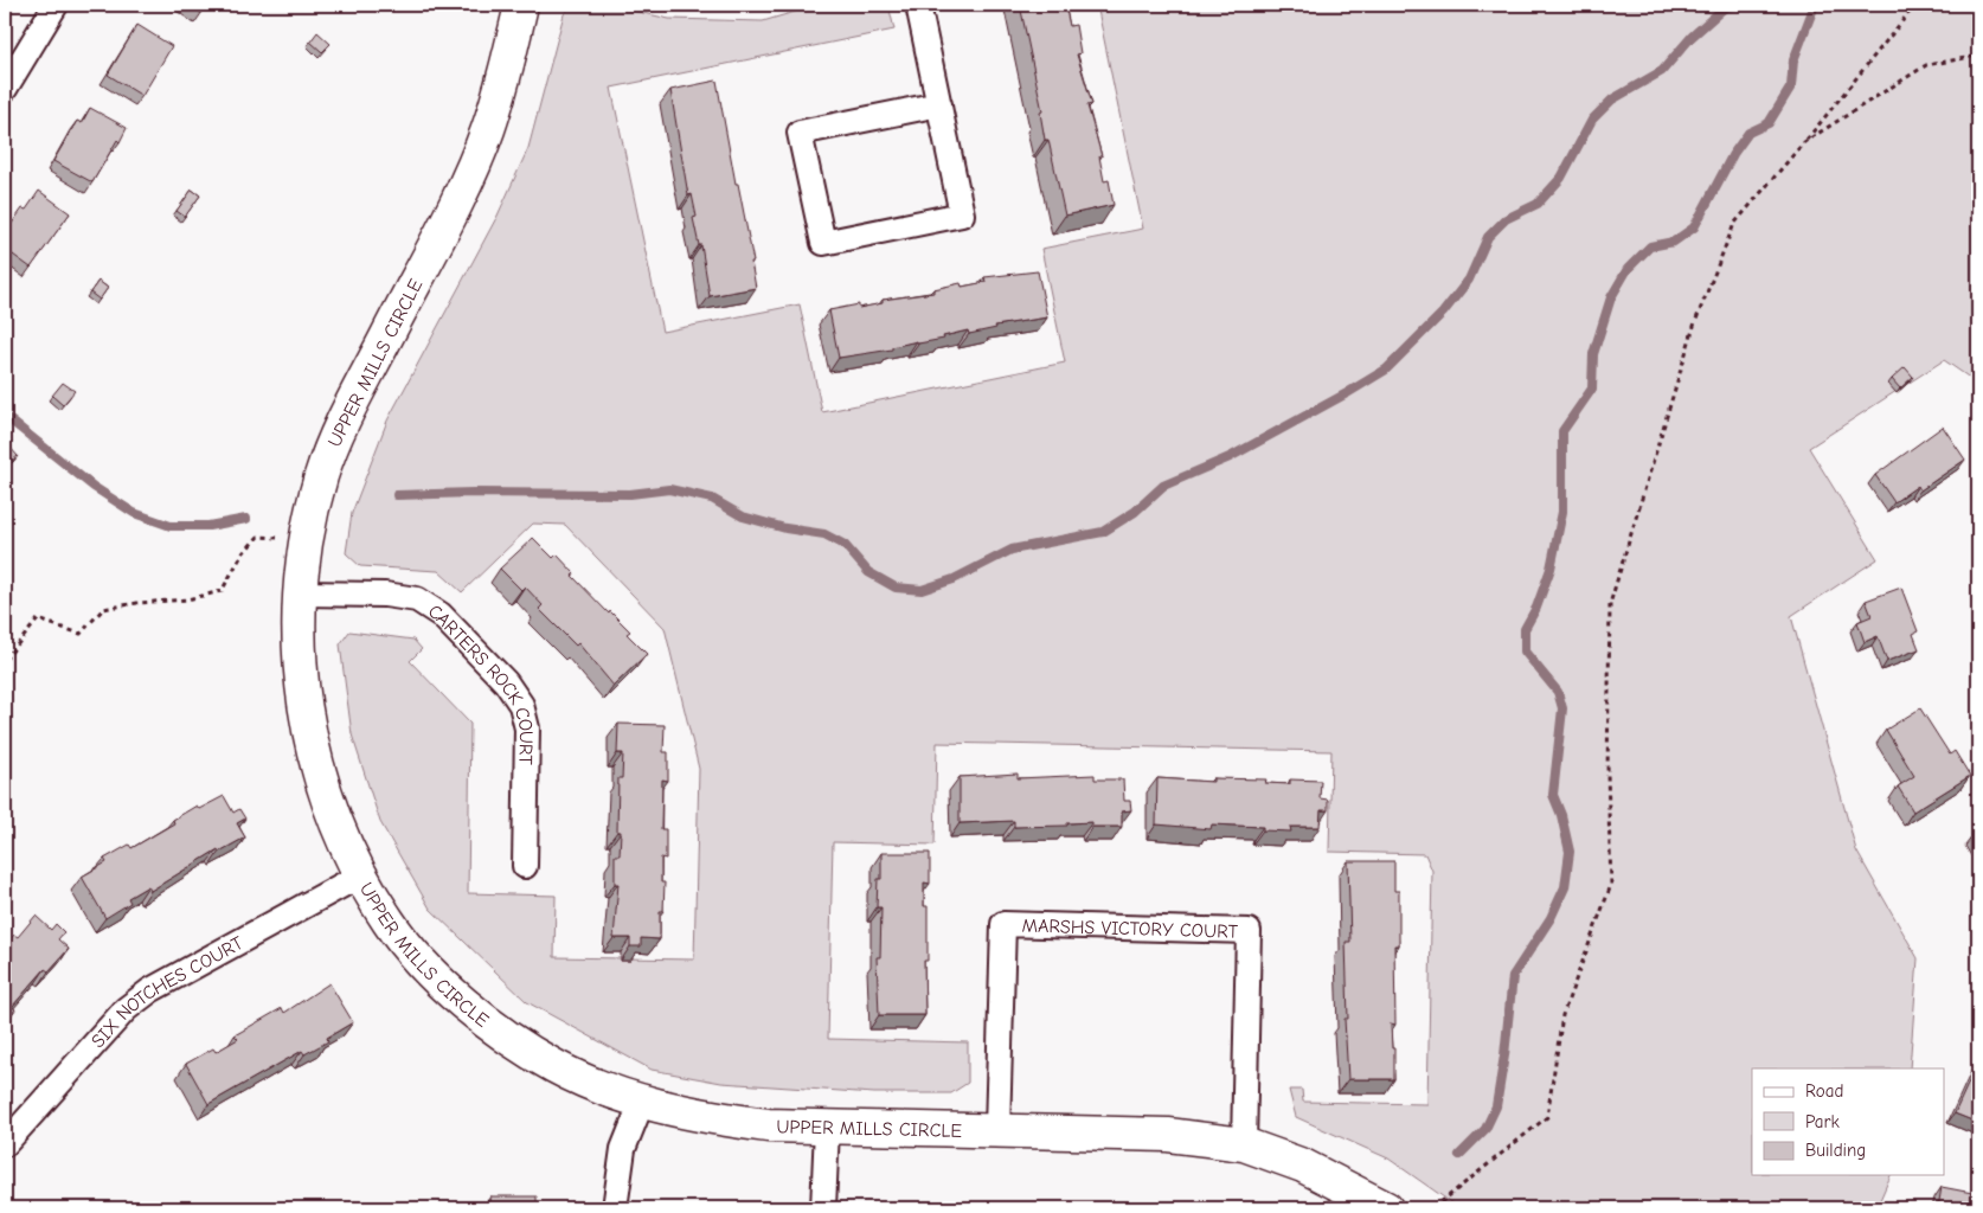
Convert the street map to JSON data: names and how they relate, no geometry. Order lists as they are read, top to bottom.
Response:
{
  "streets": {
    "street": [
      "UPPER MILLS CIRCLE",
      "CARTERS ROCK COURT",
      "MARSHS VICTORY COURT",
      "SIX NOTCHES COURT"
    ]
  },
  "crossings": [
    ["UPPER MILLS CIRCLE", "CARTERS ROCK COURT"],
    ["UPPER MILLS CIRCLE", "MARSHS VICTORY COURT"],
    ["UPPER MILLS CIRCLE", "SIX NOTCHES COURT"]
  ],
  "legend": ["Road", "Park", "Building"]
}
